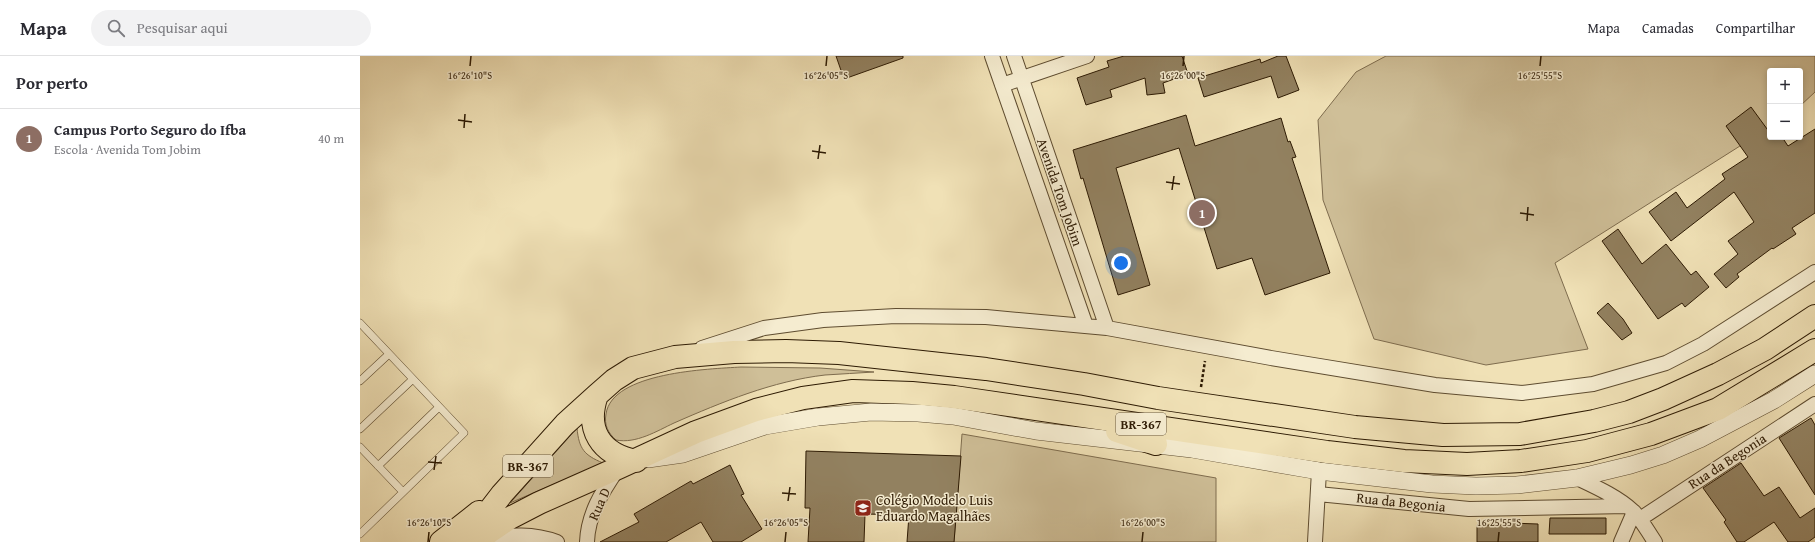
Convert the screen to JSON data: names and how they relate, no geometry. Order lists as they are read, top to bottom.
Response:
{
  "streets": {
    "main road": ["BR-367"],
    "street": ["Avenida Tom Jobim", "Rua da Begonia", "Rua D"]
  },
  "crossings": [
    ["BR-367", "Rua D"]
  ],
  "places": {
    "school or university": ["Colégio Modelo Luis Eduardo Magalhães"]
  },
  "page": {
    "header": "Mapa",
    "search": "Pesquisar aqui",
    "nav": ["Mapa", "Camadas", "Compartilhar"],
    "heading": "Por perto",
    "map_buttons": ["+", "−"],
    "list": [
      {
        "mark": "1",
        "name": "Campus Porto Seguro do Ifba",
        "note": "Escola · Avenida Tom Jobim",
        "value": "40 m"
      }
    ],
    "pins": "1"
  },
  "coordinates": [
    "16°26'10\"S",
    "16°26'05\"S",
    "16°26'00\"S",
    "16°25'55\"S"
  ]
}
